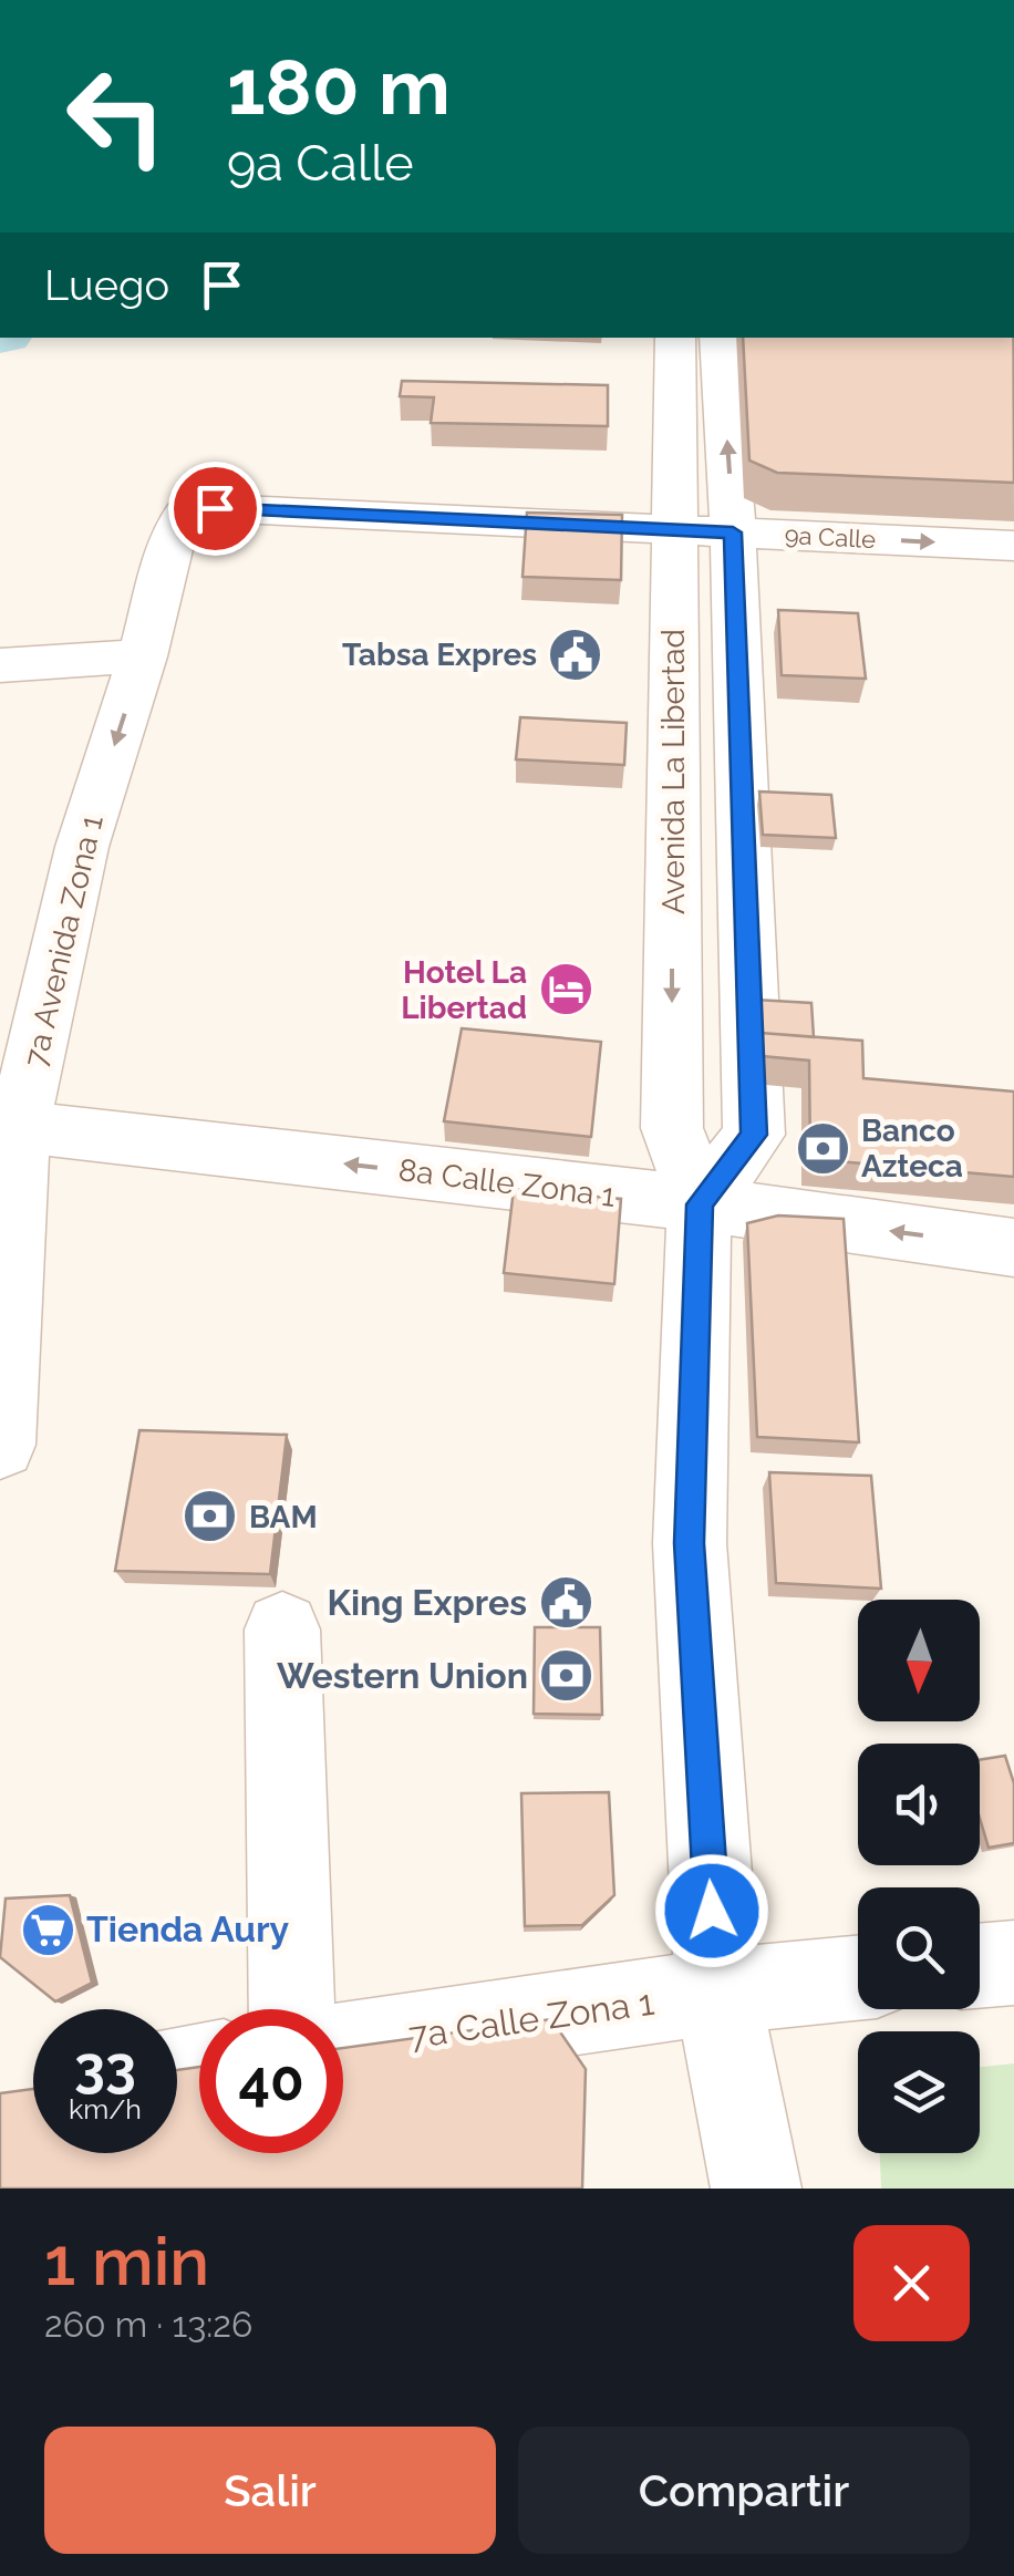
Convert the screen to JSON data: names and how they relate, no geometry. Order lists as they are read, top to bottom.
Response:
{
  "streets": {
    "street": [
      "9a Calle",
      "Avenida La Libertad",
      "7a Avenida Zona 1",
      "8a Calle Zona 1",
      "7a Calle Zona 1"
    ]
  },
  "crossings": [
    ["9a Calle", "Avenida La Libertad"],
    ["9a Calle", "7a Avenida Zona 1"],
    ["Avenida La Libertad", "8a Calle Zona 1"],
    ["Avenida La Libertad", "7a Calle Zona 1"],
    ["7a Avenida Zona 1", "8a Calle Zona 1"]
  ],
  "one_way": ["7a Avenida Zona 1", "8a Calle Zona 1"],
  "places": {
    "public building": ["Tabsa Expres", "King Expres"],
    "hotel": ["Hotel La Libertad"],
    "bank": ["Banco Azteca", "BAM", "Western Union"],
    "supermarket": ["Tienda Aury"]
  },
  "north": "bottom",
  "page": {
    "turn": ["180 m", "9a Calle"],
    "then": "Luego",
    "speed": "33 km/h",
    "limit": "40",
    "heading": ["1 min", "260 m · 13:26"],
    "buttons": ["Salir", "Compartir"]
  }
}
